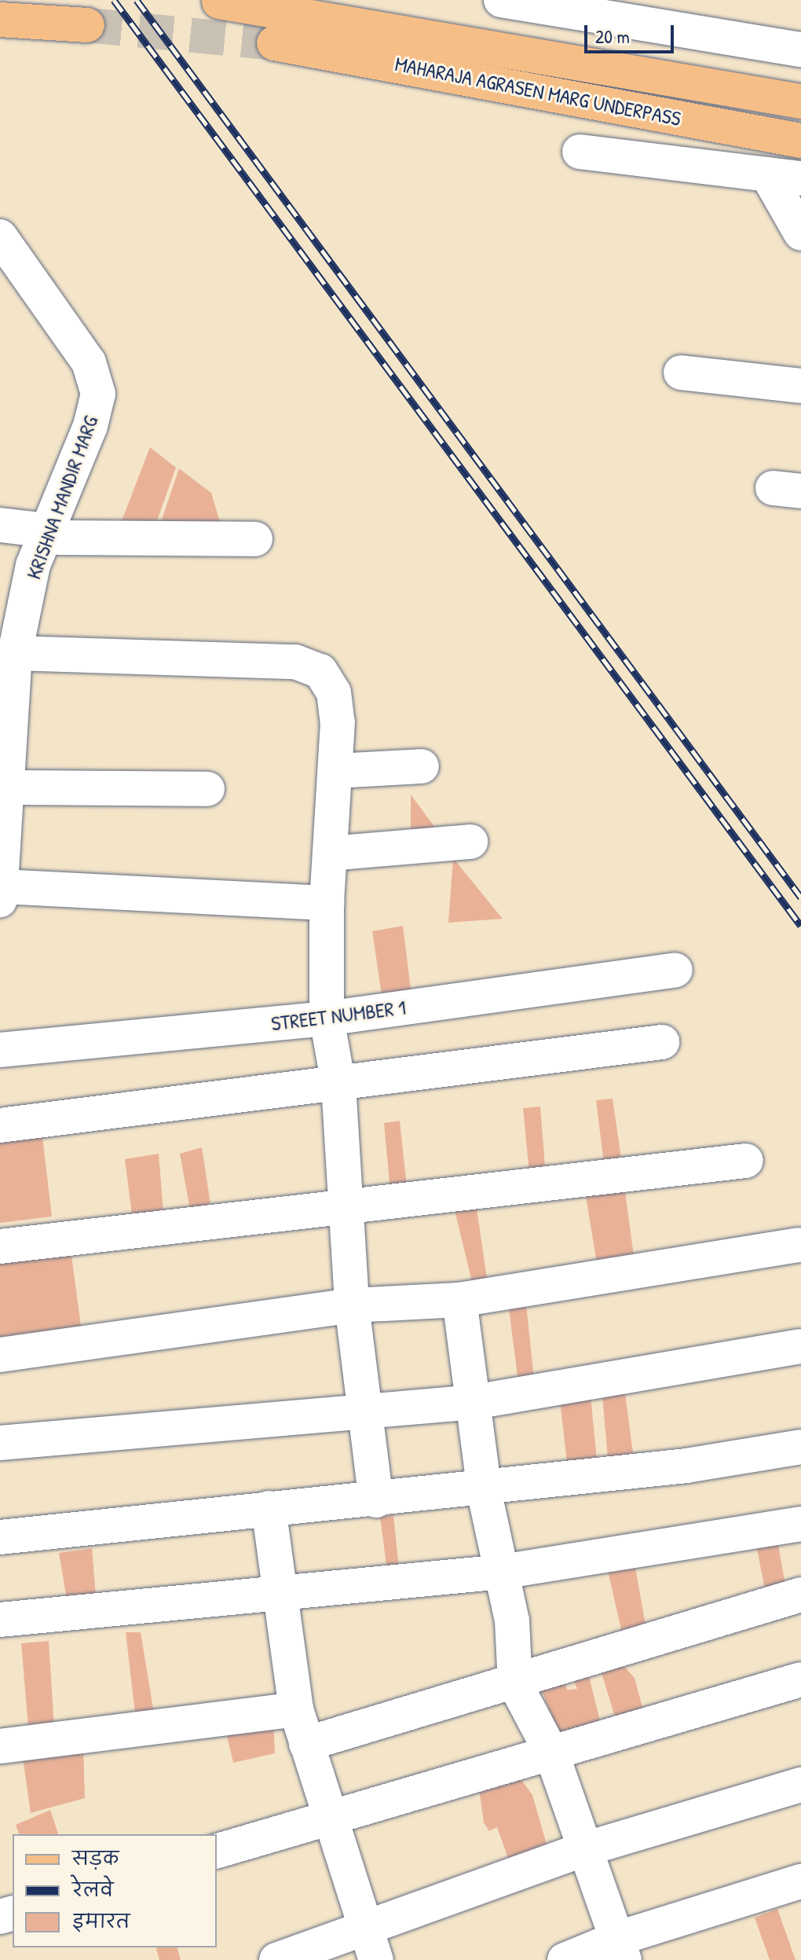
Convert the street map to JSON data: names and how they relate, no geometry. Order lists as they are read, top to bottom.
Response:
{
  "streets": {
    "main road": ["MAHARAJA AGRASEN MARG UNDERPASS"],
    "street": ["KRISHNA MANDIR MARG", "STREET NUMBER 1"]
  },
  "legend": ["सड़क", "रेलवे", "इमारत"],
  "scale_bar": "20 m"
}
